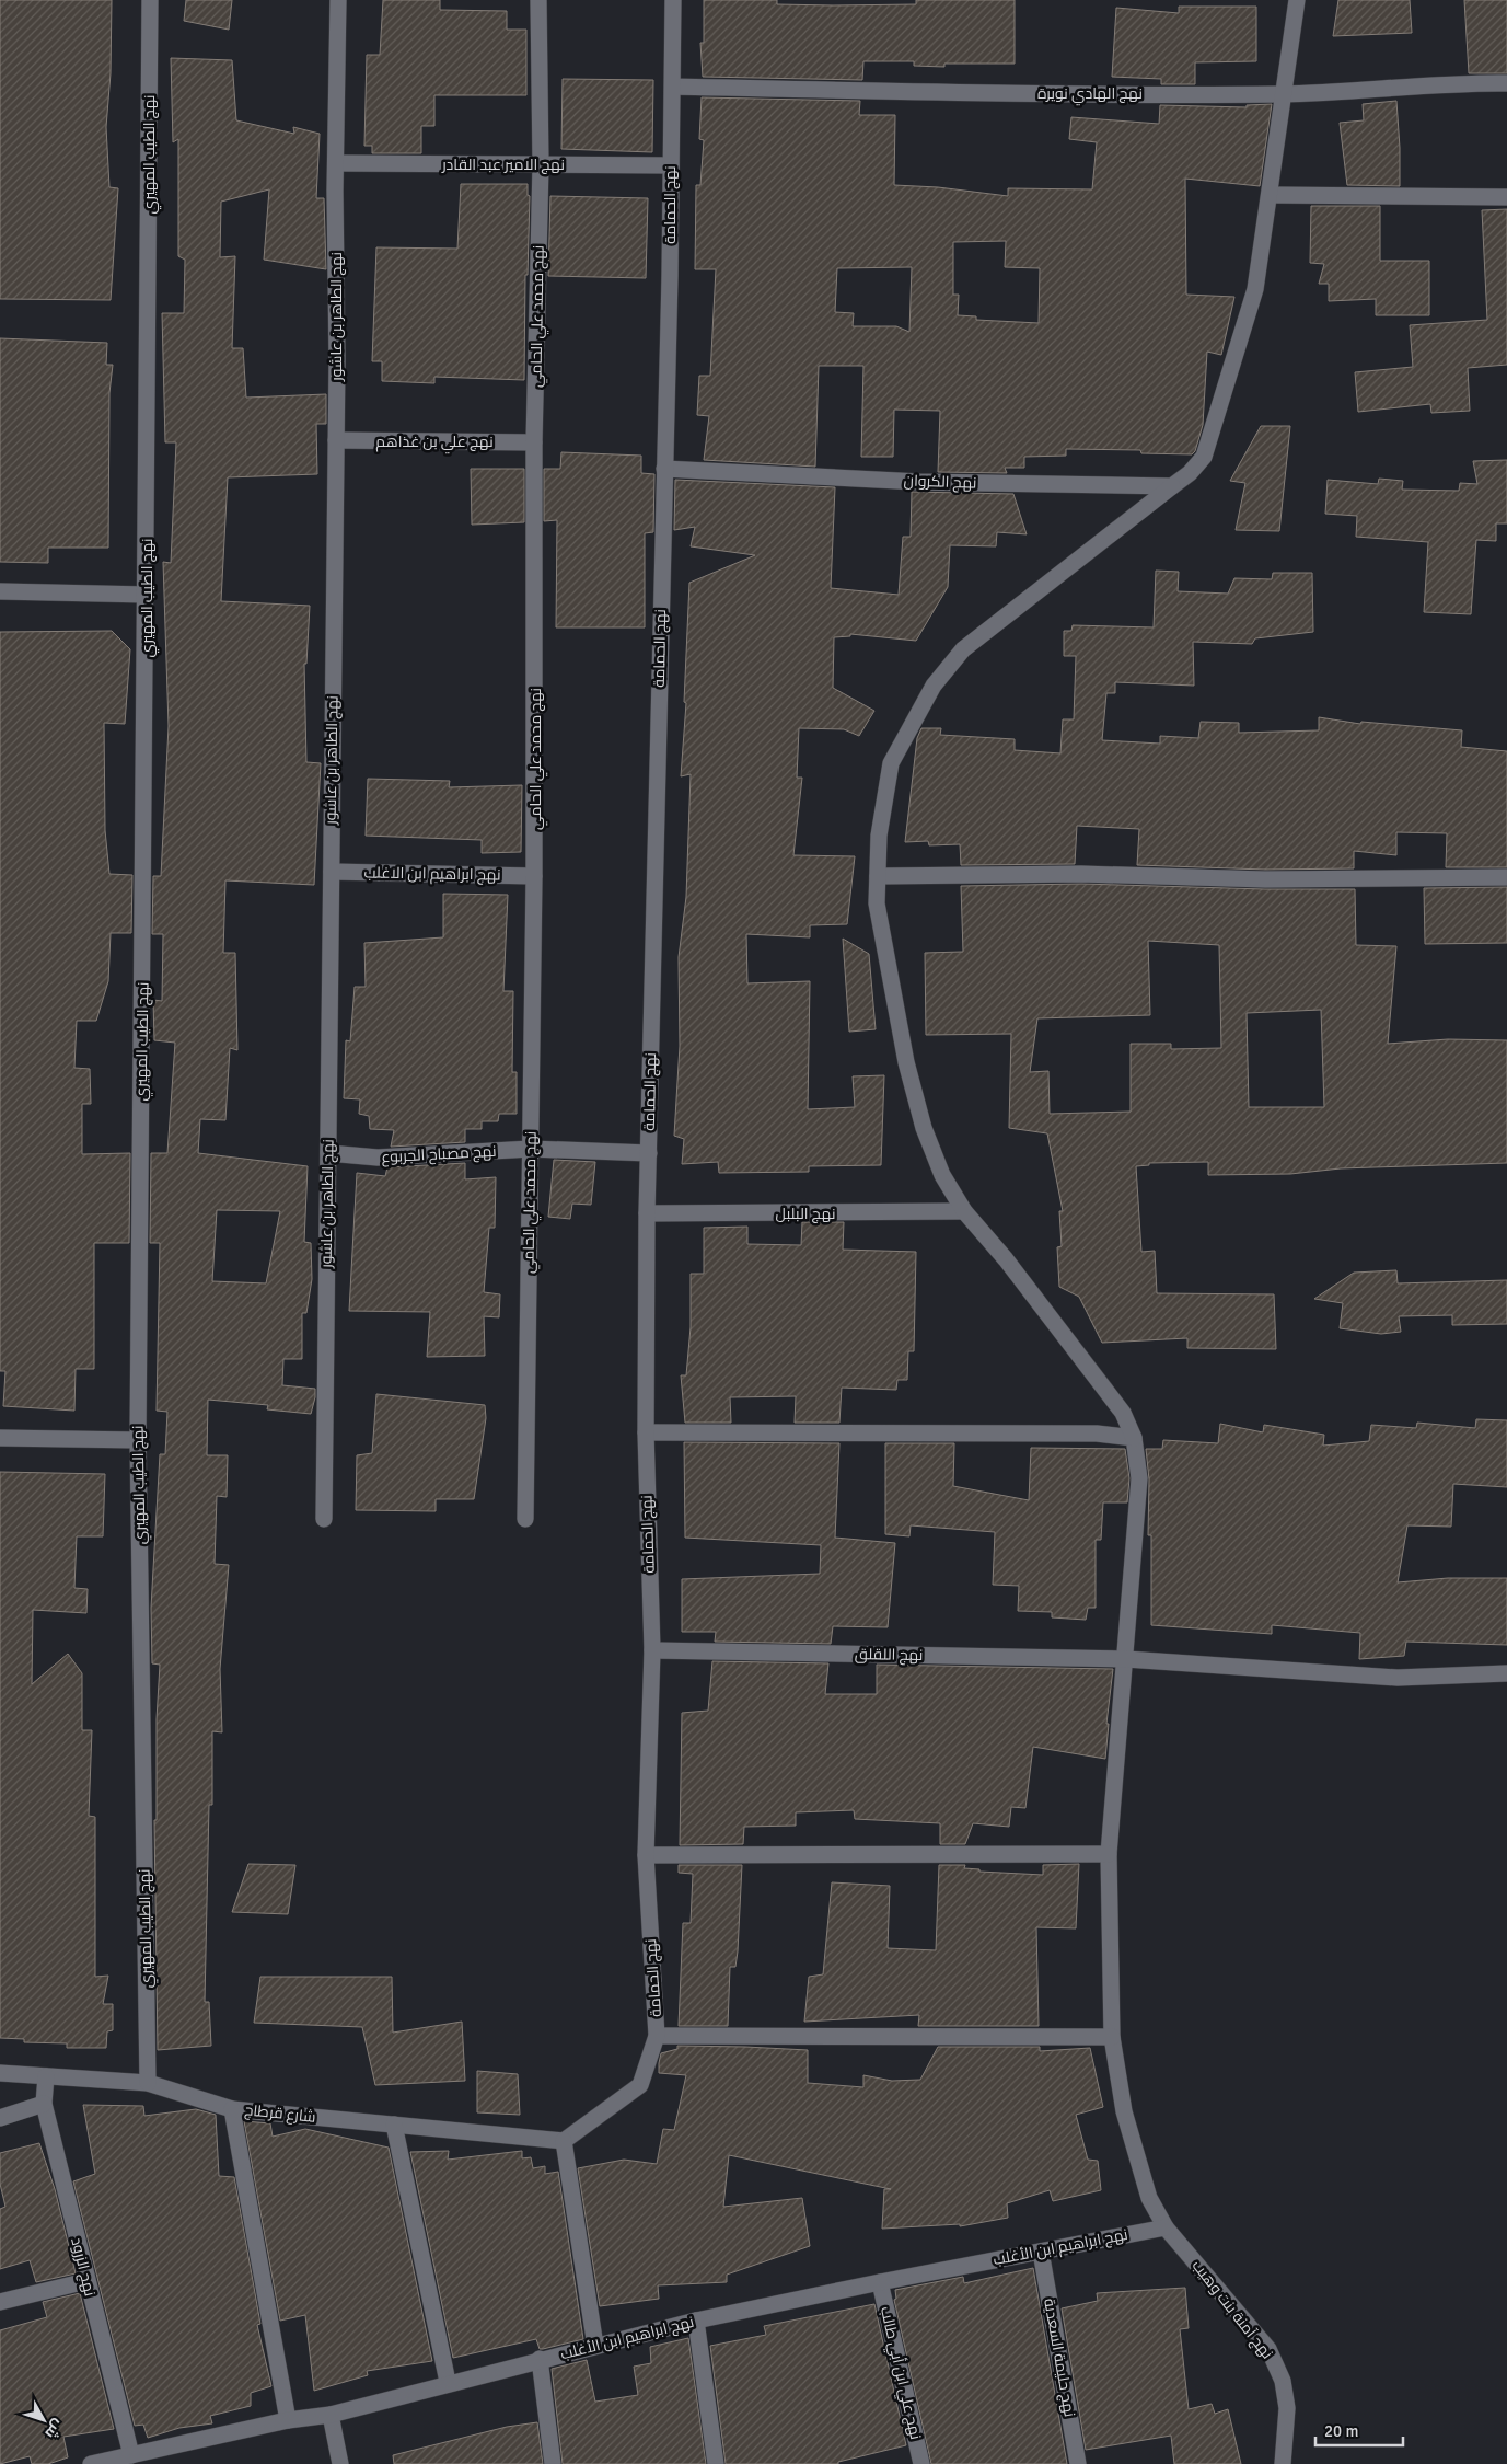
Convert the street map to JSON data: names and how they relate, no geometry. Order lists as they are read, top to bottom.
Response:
{
  "streets": {
    "street": [
      "نهج الهادي نويرة",
      "نهج الطيب المهيري",
      "نهج الامير عبد القادر",
      "نهج الحمامة",
      "نهج الطاهر بن عاشور",
      "نهج محمد علي الحامي",
      "نهج علي بن غذاهم",
      "نهج الكروان",
      "نهج ابراهيم ابن الاغلب",
      "نهج مصباح الجربوع",
      "نهج البلبل",
      "نهج اللقلق",
      "شارع قرطاج",
      "نهج ابراهيم ابن الأغلب",
      "نهج الزرود",
      "نهج آمنة بنت وهيب",
      "نهج حليمة السعدية",
      "نهج علي ابن أبي طالب"
    ]
  },
  "crossings": [
    ["نهج الهادي نويرة", "نهج الحمامة"],
    ["نهج الطيب المهيري", "شارع قرطاج"],
    ["نهج الامير عبد القادر", "نهج الحمامة"],
    ["نهج الامير عبد القادر", "نهج الطاهر بن عاشور"],
    ["نهج الامير عبد القادر", "نهج محمد علي الحامي"],
    ["نهج الحمامة", "نهج الكروان"],
    ["نهج الحمامة", "نهج مصباح الجربوع"],
    ["نهج الحمامة", "نهج البلبل"],
    ["نهج الحمامة", "نهج اللقلق"],
    ["نهج الحمامة", "شارع قرطاج"],
    ["نهج الطاهر بن عاشور", "نهج علي بن غذاهم"],
    ["نهج الطاهر بن عاشور", "نهج ابراهيم ابن الاغلب"],
    ["نهج الطاهر بن عاشور", "نهج مصباح الجربوع"],
    ["نهج محمد علي الحامي", "نهج علي بن غذاهم"],
    ["نهج محمد علي الحامي", "نهج ابراهيم ابن الاغلب"],
    ["نهج محمد علي الحامي", "نهج مصباح الجربوع"],
    ["نهج الكروان", "نهج آمنة بنت وهيب"],
    ["نهج البلبل", "نهج آمنة بنت وهيب"],
    ["نهج اللقلق", "نهج آمنة بنت وهيب"],
    ["شارع قرطاج", "نهج الزرود"],
    ["نهج ابراهيم ابن الأغلب", "نهج الزرود"],
    ["نهج ابراهيم ابن الأغلب", "نهج آمنة بنت وهيب"],
    ["نهج ابراهيم ابن الأغلب", "نهج حليمة السعدية"],
    ["نهج ابراهيم ابن الأغلب", "نهج علي ابن أبي طالب"]
  ],
  "scale_bar": "20 m",
  "north": "bottom right"
}
